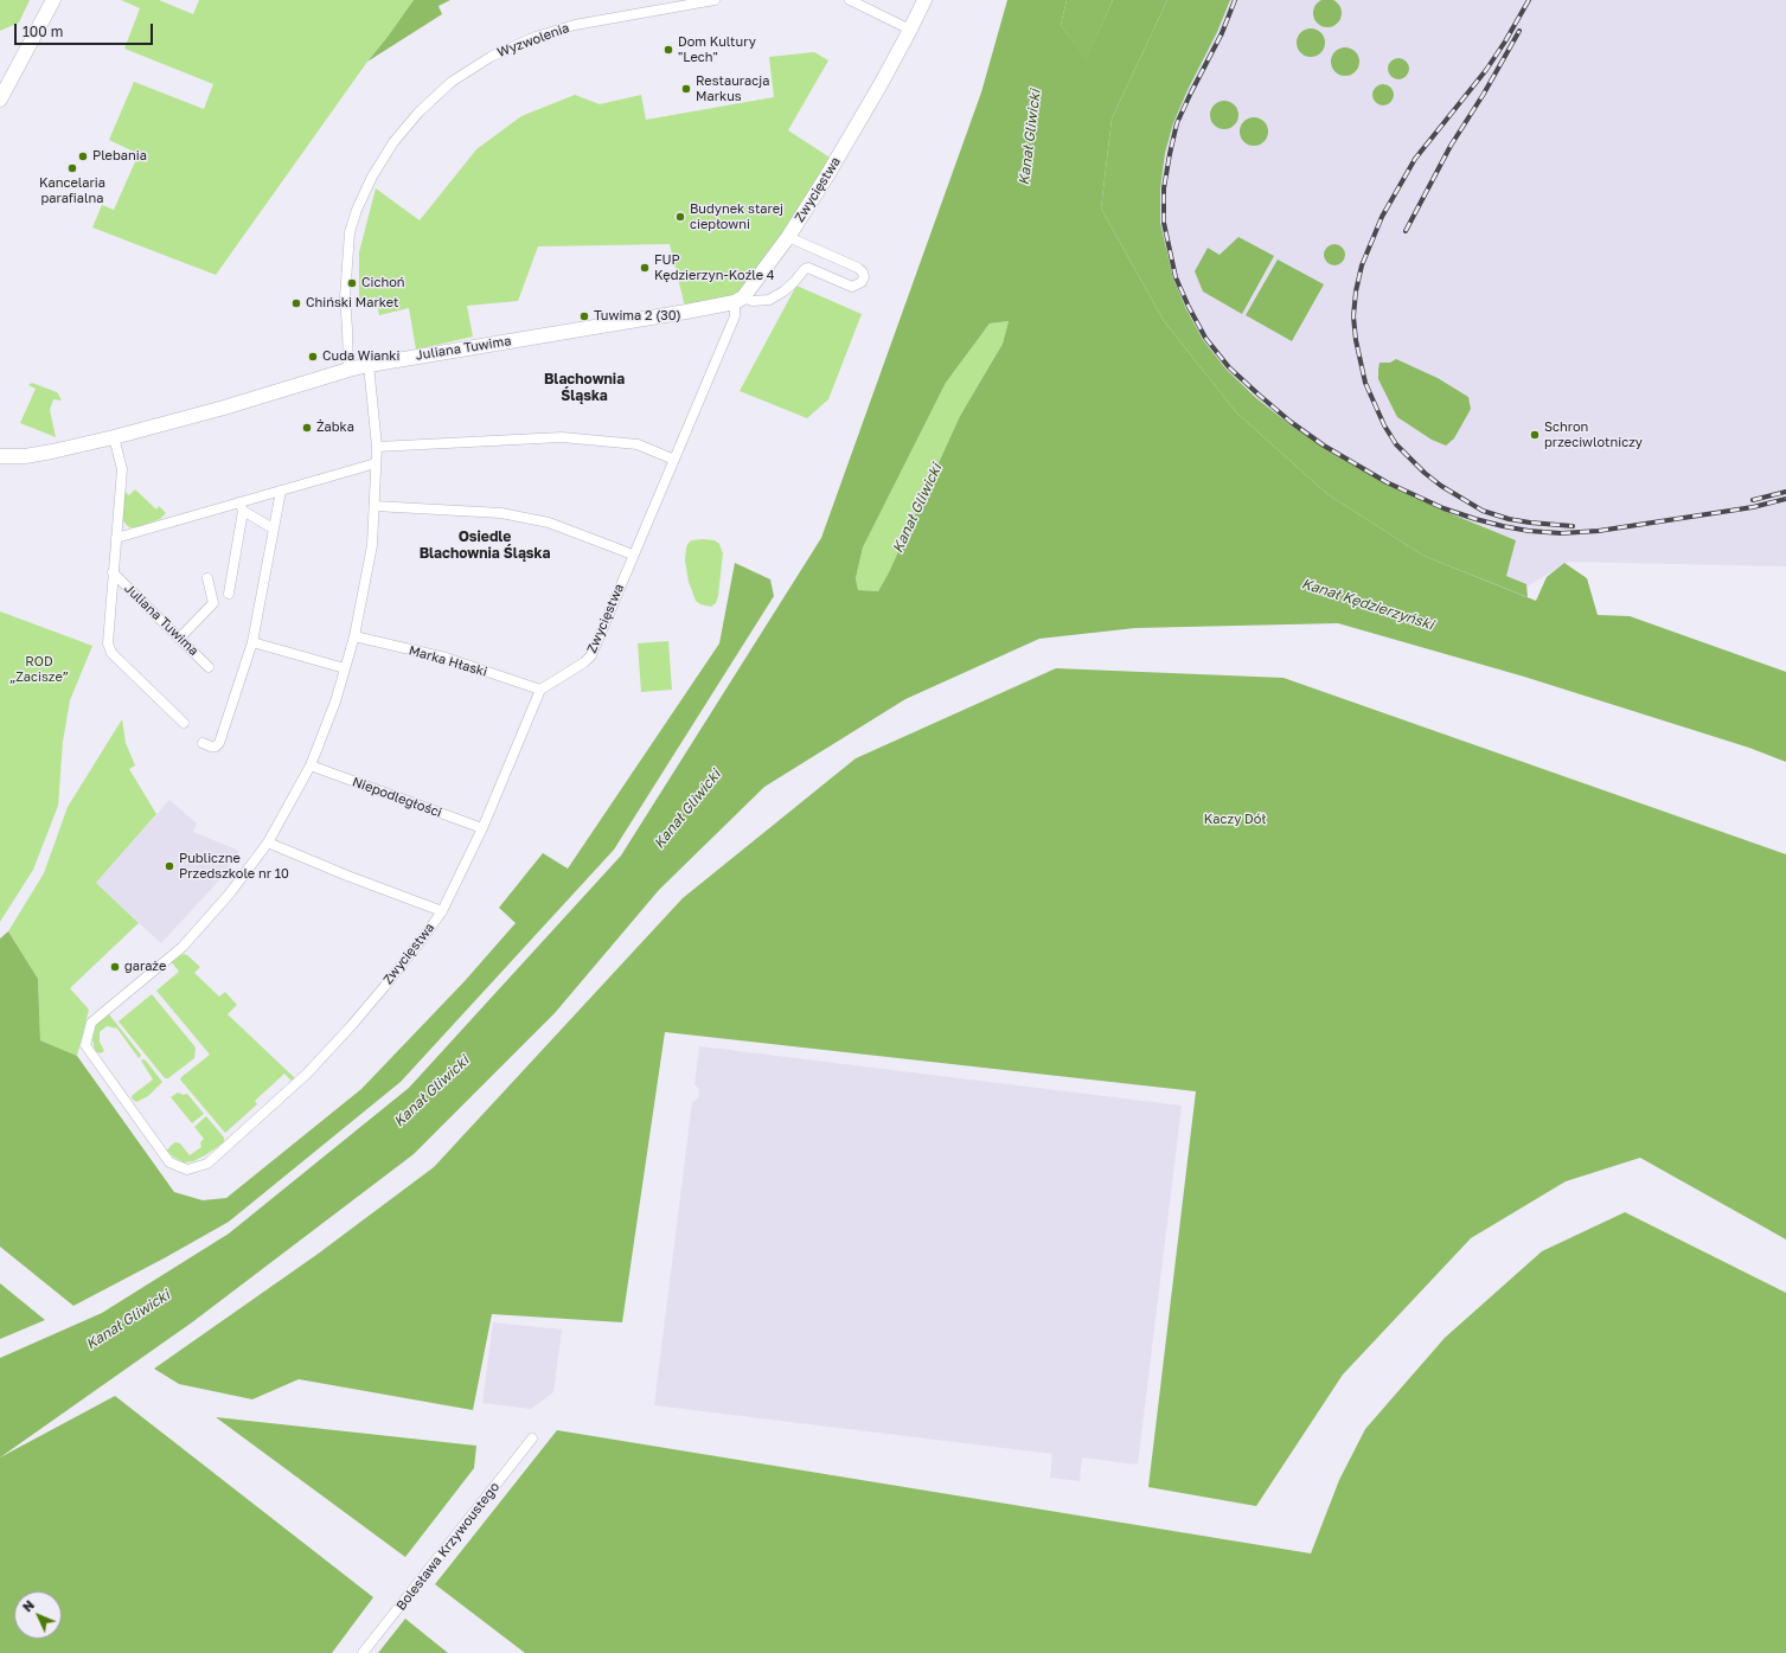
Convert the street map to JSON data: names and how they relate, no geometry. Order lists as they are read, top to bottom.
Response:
{
  "streets": {
    "street": [
      "Wyzwolenia",
      "Zwycięstwa",
      "Juliana Tuwima",
      "Marka Hłaski",
      "Niepodległości",
      "Bolesława Krzywoustego"
    ]
  },
  "crossings": [
    ["Wyzwolenia", "Juliana Tuwima"],
    ["Zwycięstwa", "Juliana Tuwima"],
    ["Zwycięstwa", "Marka Hłaski"],
    ["Zwycięstwa", "Niepodległości"]
  ],
  "districts": ["Blachownia Śląska", "Osiedle Blachownia Śląska"],
  "water": ["Kanał Gliwicki", "Kanał Kędzierzyński"],
  "parks": ["ROD „Zacisze”", "Kaczy Dół"],
  "places": [
    "Dom Kultury \"Lech\"",
    "Restauracja Markus",
    "Plebania",
    "Kancelaria parafialna",
    "Budynek starej ciepłowni",
    "FUP Kędzierzyn-Koźle 4",
    "Cichoń",
    "Chiński Market",
    "Tuwima 2 (30)",
    "Cuda Wianki",
    "Żabka",
    "Schron przeciwlotniczy",
    "Publiczne Przedszkole nr 10",
    "garaże"
  ],
  "scale_bar": "100 m",
  "north": "top left"
}
